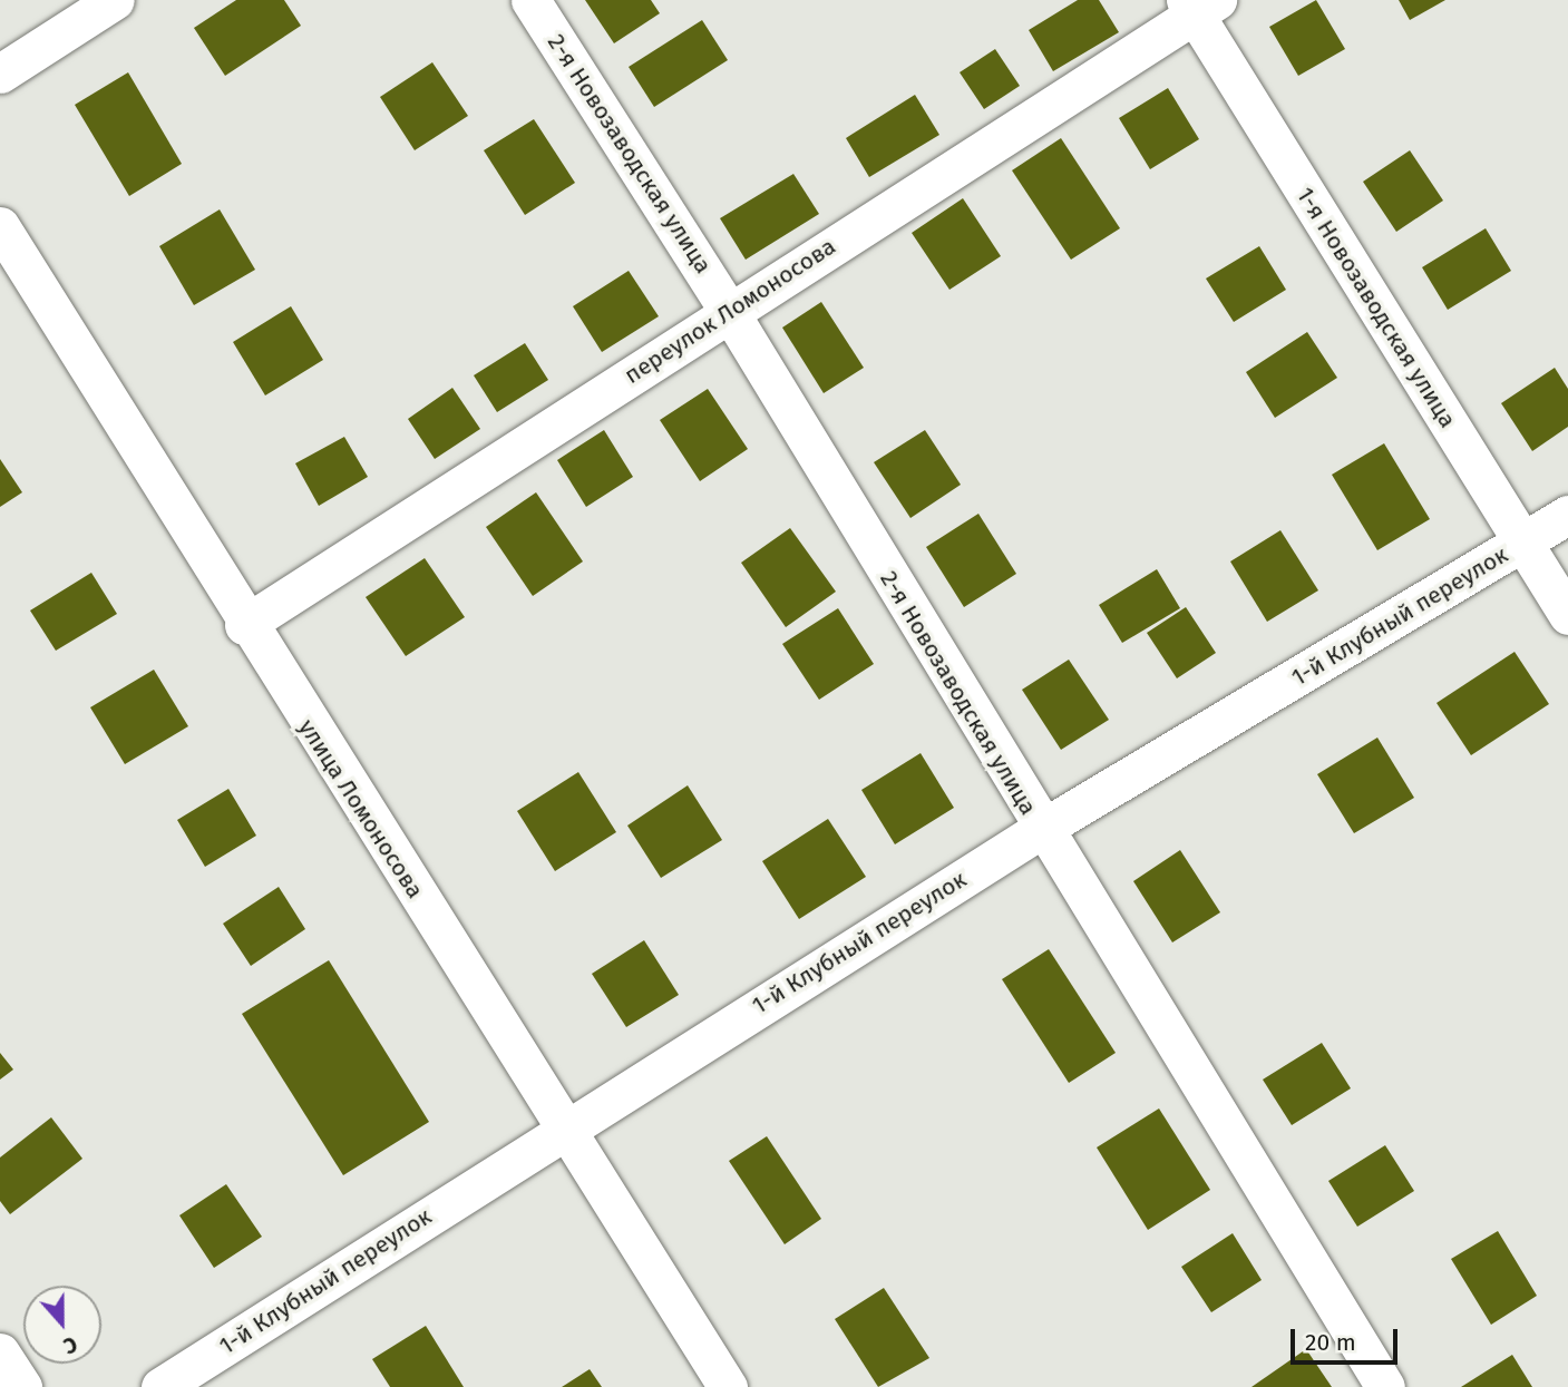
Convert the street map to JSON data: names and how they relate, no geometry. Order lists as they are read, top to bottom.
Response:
{
  "streets": {
    "street": [
      "2-я Новозаводская улица",
      "1-я Новозаводская улица",
      "переулок Ломоносова",
      "1-й Клубный переулок",
      "улица Ломоносова"
    ]
  },
  "crossings": [
    ["2-я Новозаводская улица", "переулок Ломоносова"],
    ["2-я Новозаводская улица", "1-й Клубный переулок"],
    ["1-я Новозаводская улица", "переулок Ломоносова"],
    ["1-я Новозаводская улица", "1-й Клубный переулок"],
    ["переулок Ломоносова", "улица Ломоносова"],
    ["1-й Клубный переулок", "улица Ломоносова"]
  ],
  "scale_bar": "20 m",
  "north": "bottom"
}
